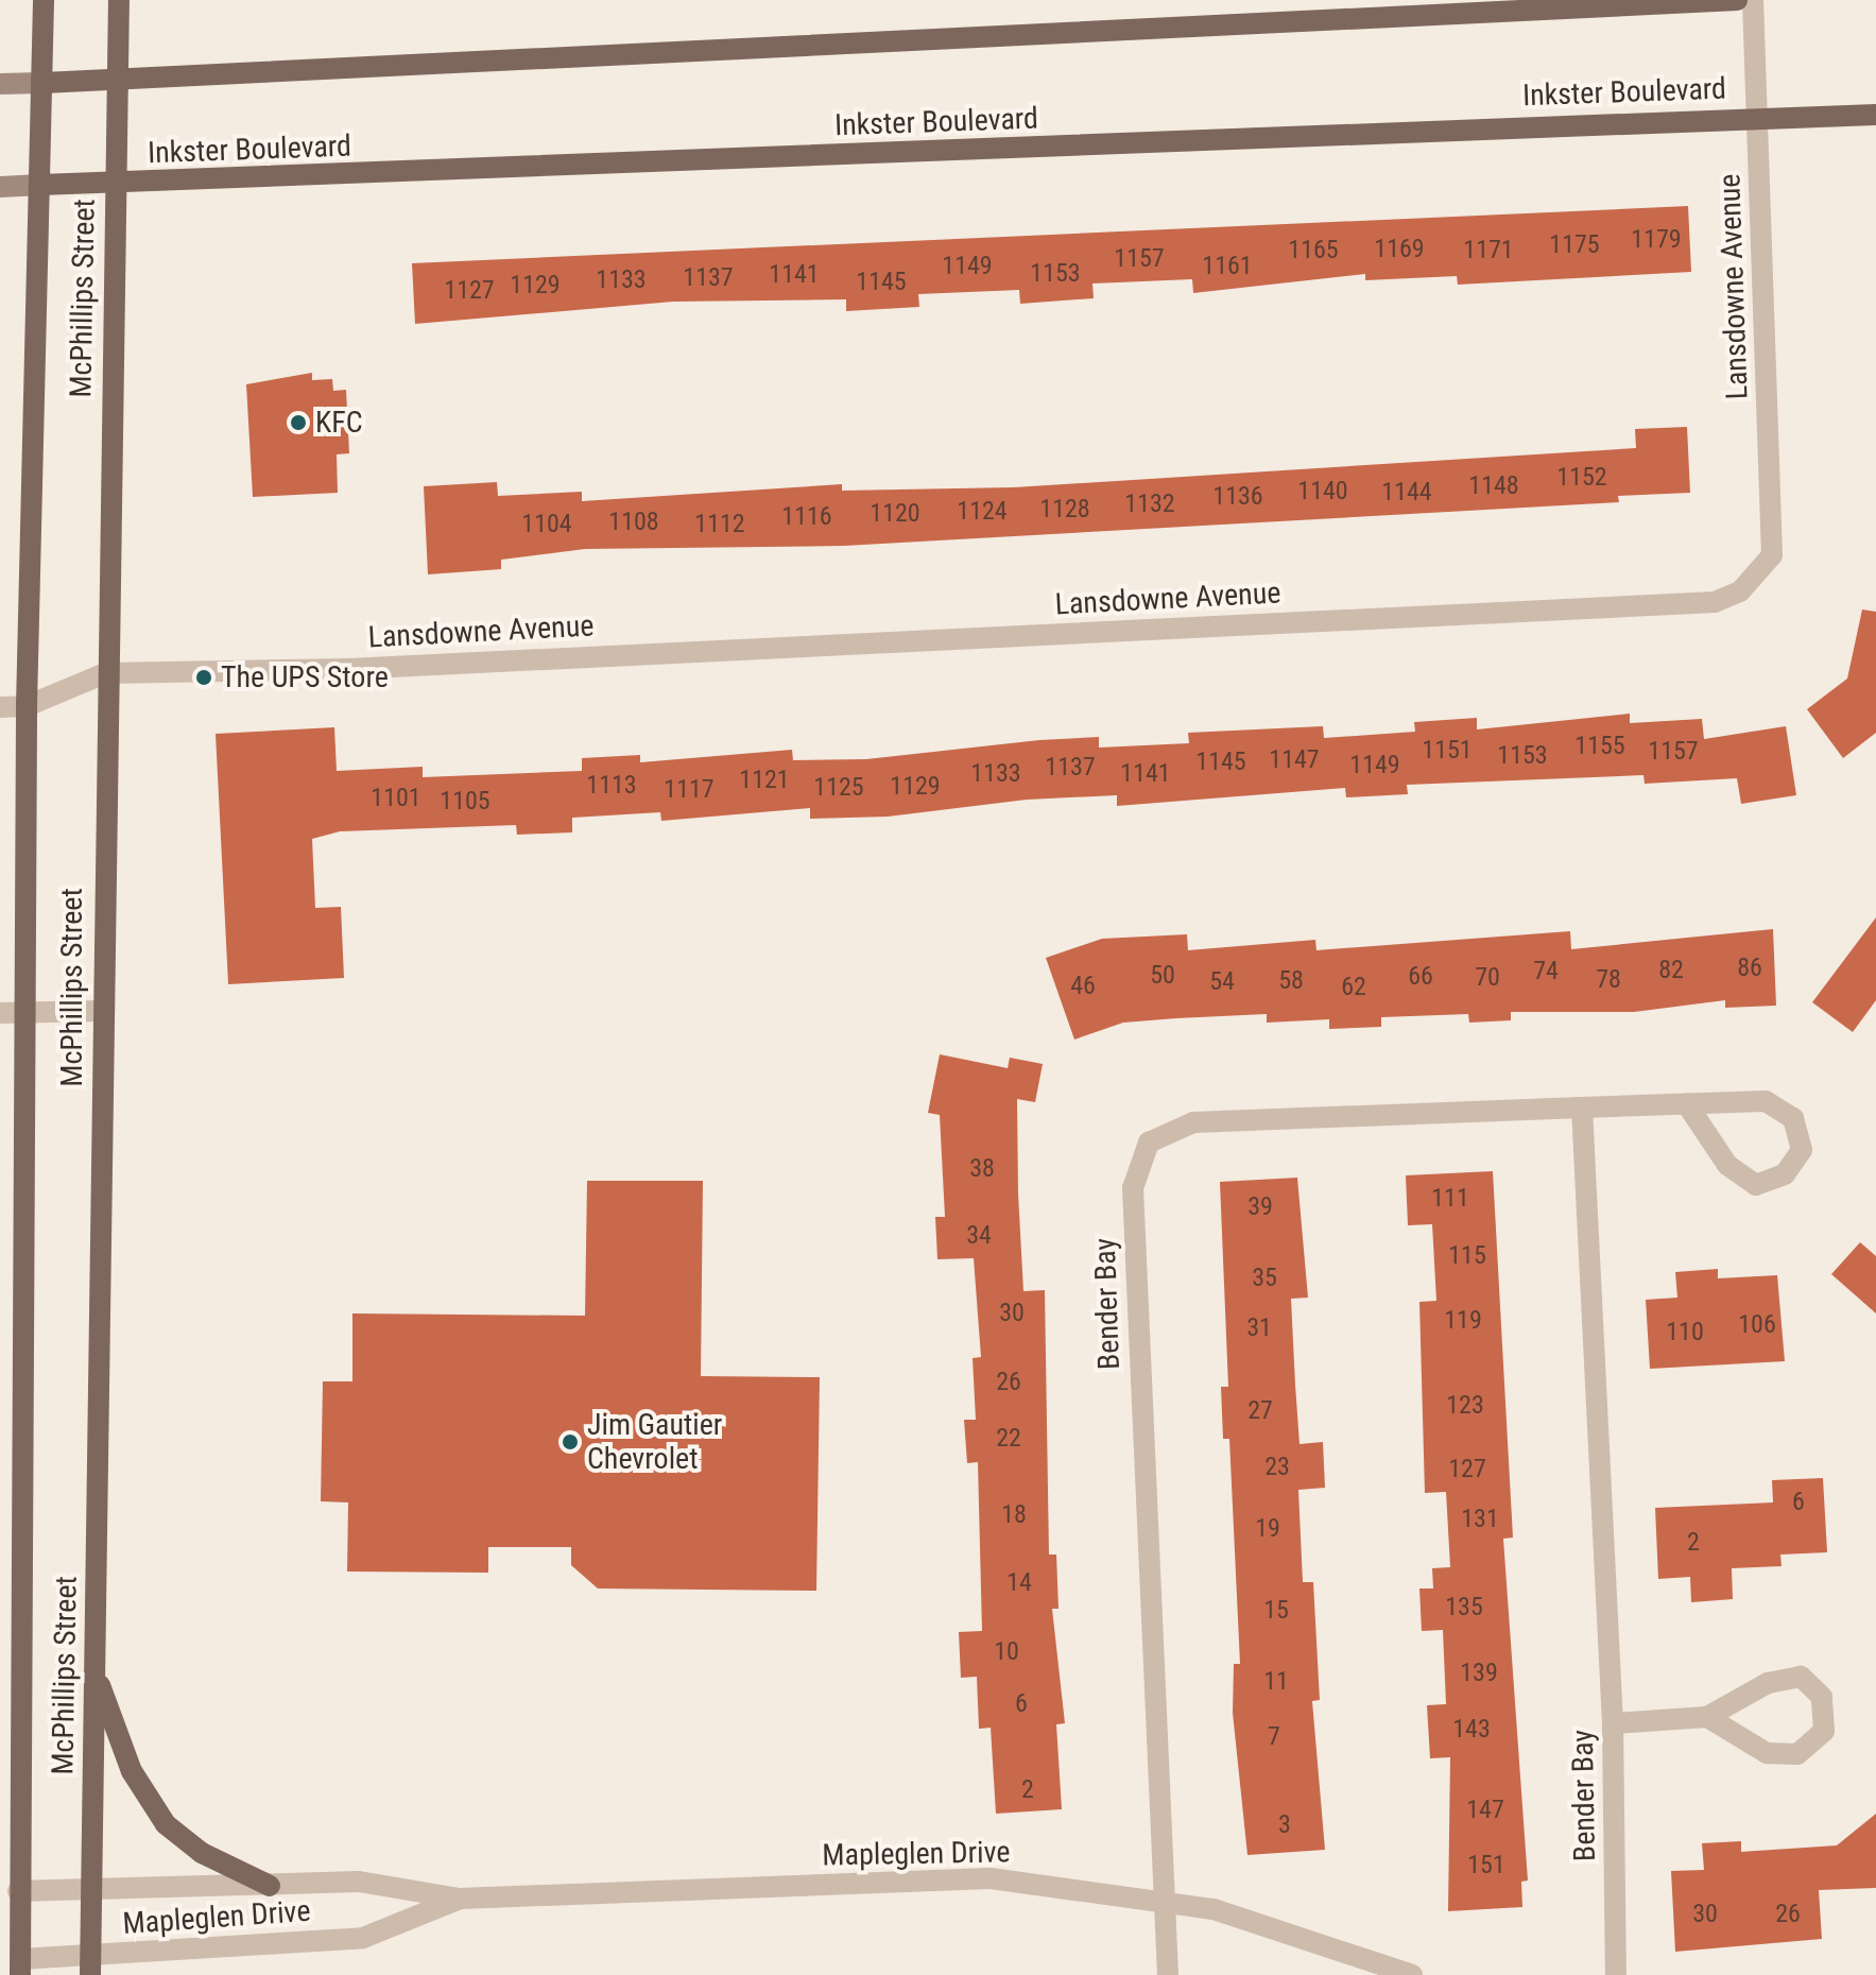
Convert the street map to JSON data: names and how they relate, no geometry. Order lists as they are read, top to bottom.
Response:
{
  "streets": {
    "main road": ["Inkster Boulevard", "McPhillips Street"],
    "street": ["Lansdowne Avenue", "Bender Bay", "Mapleglen Drive"]
  },
  "crossings": [
    ["Inkster Boulevard", "Lansdowne Avenue"],
    ["Inkster Boulevard", "McPhillips Street"],
    ["Lansdowne Avenue", "McPhillips Street"],
    ["McPhillips Street", "Mapleglen Drive"],
    ["Bender Bay", "Mapleglen Drive"]
  ],
  "places": ["KFC", "The UPS Store", "Jim Gautier Chevrolet"],
  "house_numbers": [
    "1179",
    "1175",
    "1169",
    "1165",
    "1171",
    "1157",
    "1149",
    "1161",
    "1153",
    "1141",
    "1137",
    "1133",
    "1145",
    "1129",
    "1127",
    "1152",
    "1148",
    "1140",
    "1144",
    "1136",
    "1132",
    "1128",
    "1124",
    "1120",
    "1116",
    "1108",
    "1104",
    "1112",
    "1155",
    "1151",
    "1157",
    "1153",
    "1147",
    "1145",
    "1149",
    "1137",
    "1133",
    "1141",
    "1121",
    "1113",
    "1129",
    "1125",
    "1117",
    "1101",
    "1105",
    "86",
    "82",
    "74",
    "50",
    "66",
    "70",
    "78",
    "58",
    "54",
    "46",
    "62",
    "38",
    "111",
    "39",
    "34",
    "115",
    "35",
    "30",
    "119",
    "106",
    "31",
    "110",
    "26",
    "123",
    "27",
    "22",
    "23",
    "127",
    "6",
    "18",
    "131",
    "19",
    "2",
    "14",
    "135",
    "15",
    "10",
    "139",
    "11",
    "6",
    "143",
    "7",
    "2",
    "147",
    "3",
    "151",
    "30",
    "26"
  ]
}
